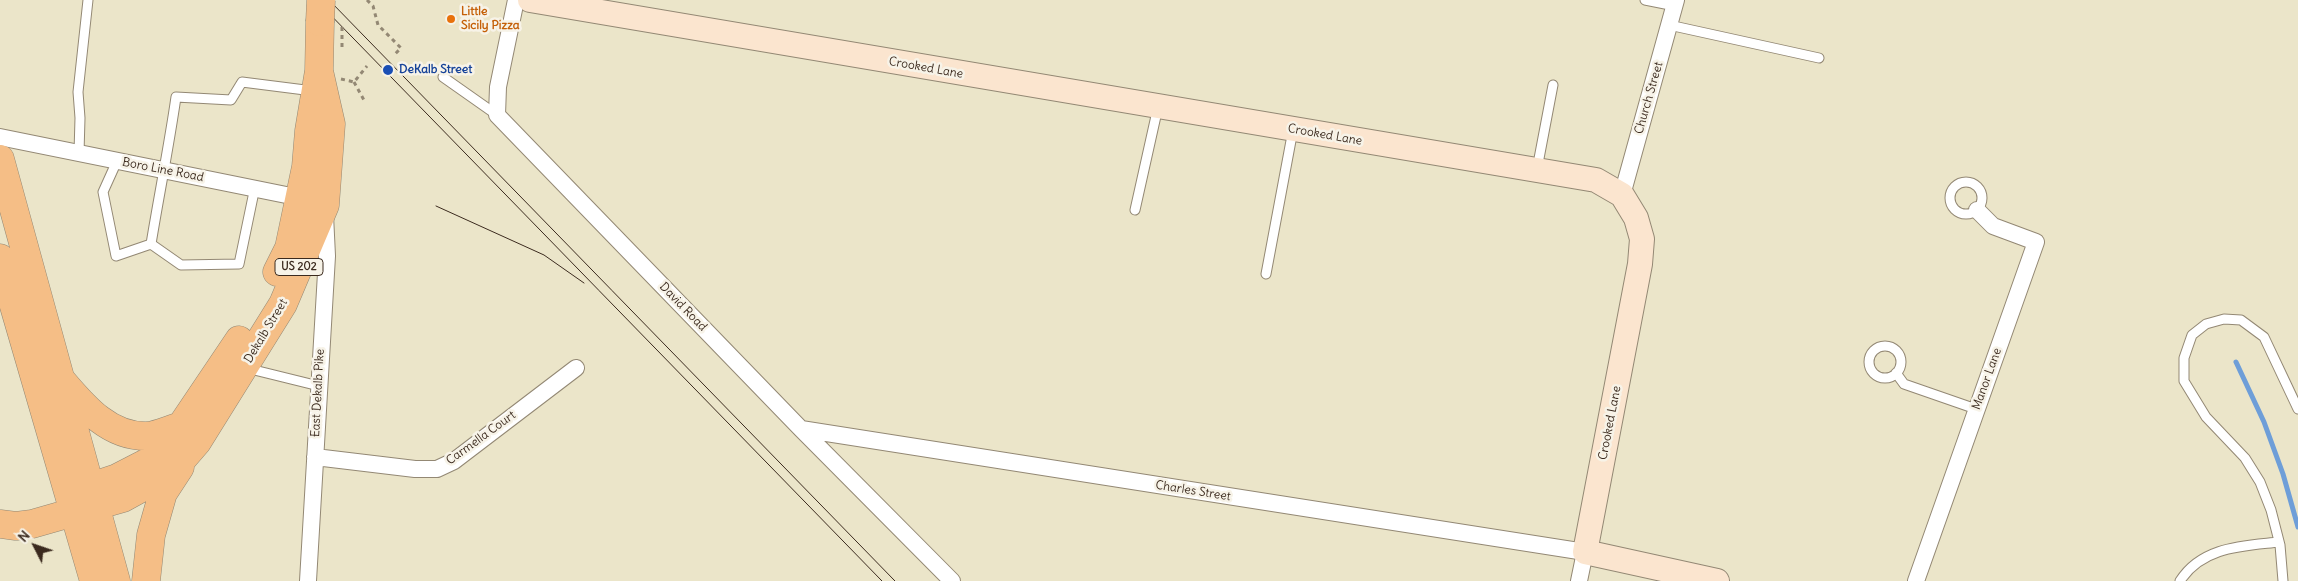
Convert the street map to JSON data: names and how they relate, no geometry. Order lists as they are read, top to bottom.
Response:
{
  "streets": {
    "highway": ["US 202", "Dekalb Street"],
    "street": [
      "Crooked Lane",
      "Church Street",
      "Boro Line Road",
      "David Road",
      "Manor Lane",
      "East Dekalb Pike",
      "Carmella Court",
      "Charles Street"
    ]
  },
  "crossings": [
    ["Crooked Lane", "Church Street"],
    ["Crooked Lane", "Charles Street"],
    ["Boro Line Road", "Dekalb Street"],
    ["Boro Line Road", "East Dekalb Pike"],
    ["David Road", "Charles Street"],
    ["Dekalb Street", "East Dekalb Pike"],
    ["East Dekalb Pike", "Carmella Court"]
  ],
  "places": ["Little Sicily Pizza", "DeKalb Street"],
  "north": "top left"
}
